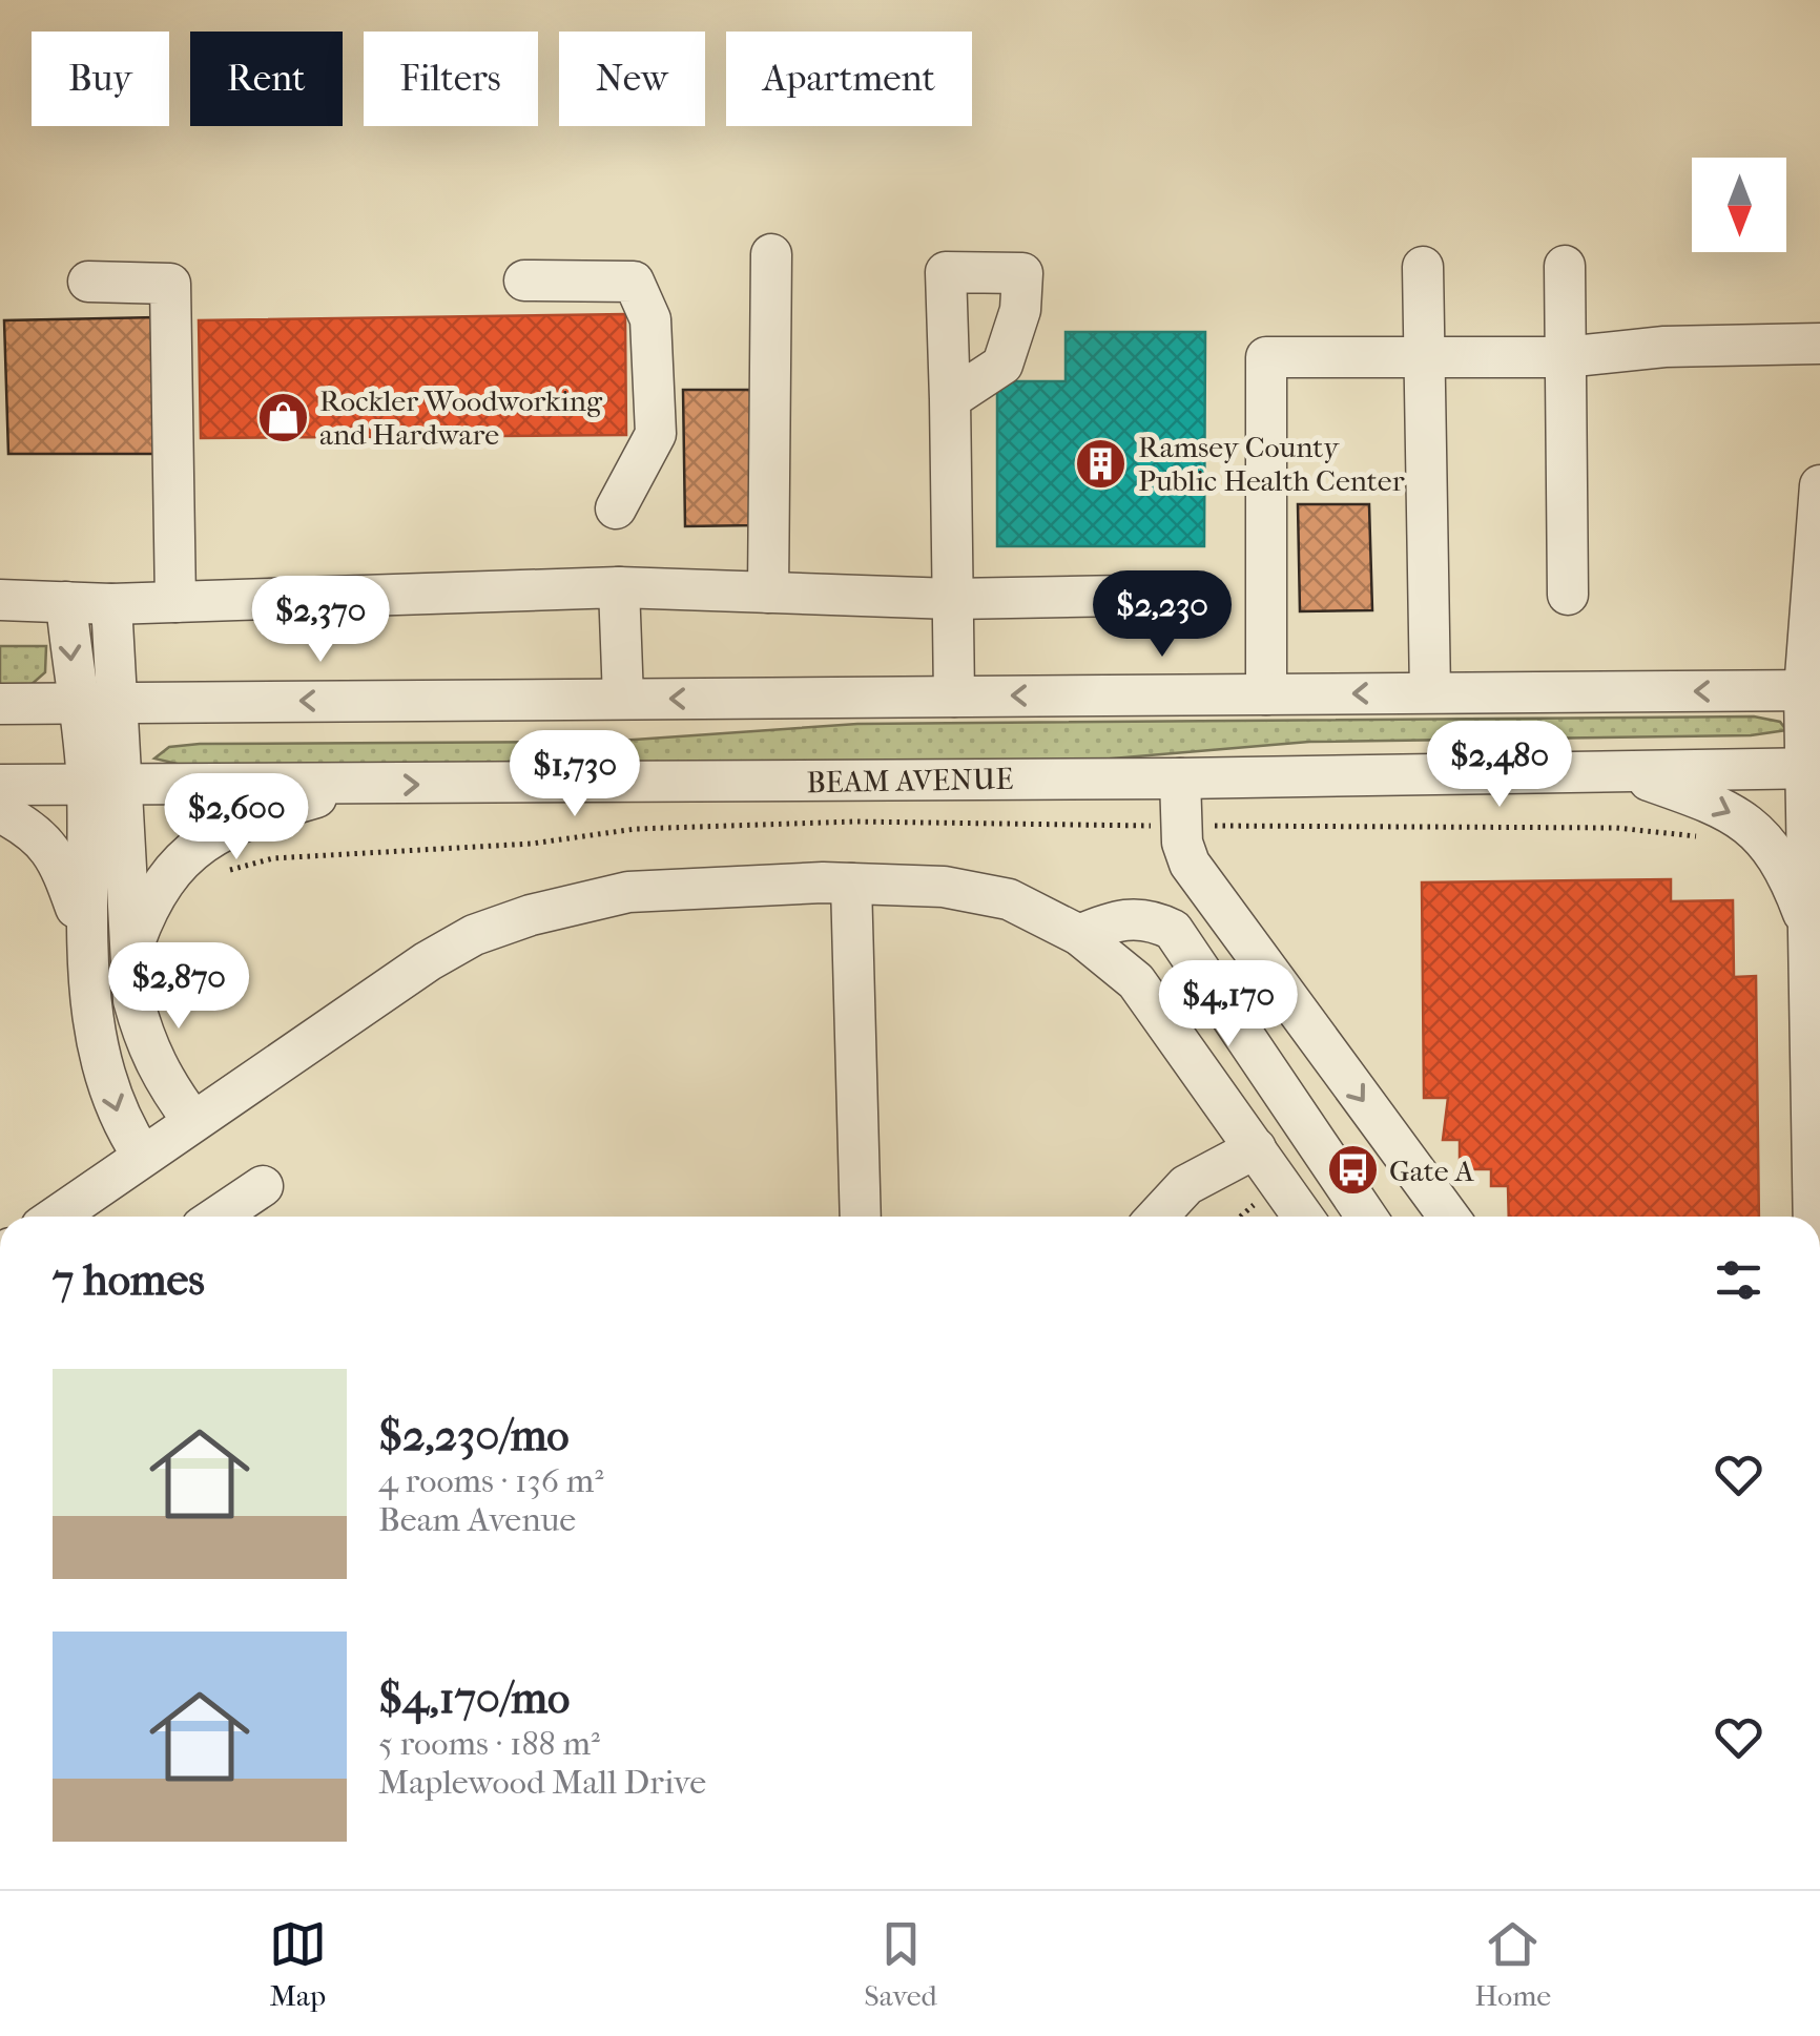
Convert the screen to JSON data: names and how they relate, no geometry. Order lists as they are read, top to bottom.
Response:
{
  "streets": {
    "street": ["BEAM AVENUE"]
  },
  "places": {
    "shop": ["Rockler Woodworking and Hardware"],
    "building": ["Ramsey County Public Health Center"],
    "bus stop": ["Gate A"]
  },
  "north": "bottom",
  "page": {
    "chip": [
      "Buy",
      "Rent",
      "Filters",
      "New",
      "Apartment"
    ],
    "price": [
      "$2,230",
      "$2,370",
      "$2,480",
      "$1,730",
      "$2,600",
      "$2,870",
      "$4,170"
    ],
    "heading": "7 homes",
    "list": [
      {
        "name": "$2,230/mo",
        "note": "4 rooms · 136 m² · Beam Avenue"
      },
      {
        "name": "$4,170/mo",
        "note": "5 rooms · 188 m² · Maplewood Mall Drive"
      }
    ],
    "tabs": ["Map", "Saved", "Home"]
  }
}
